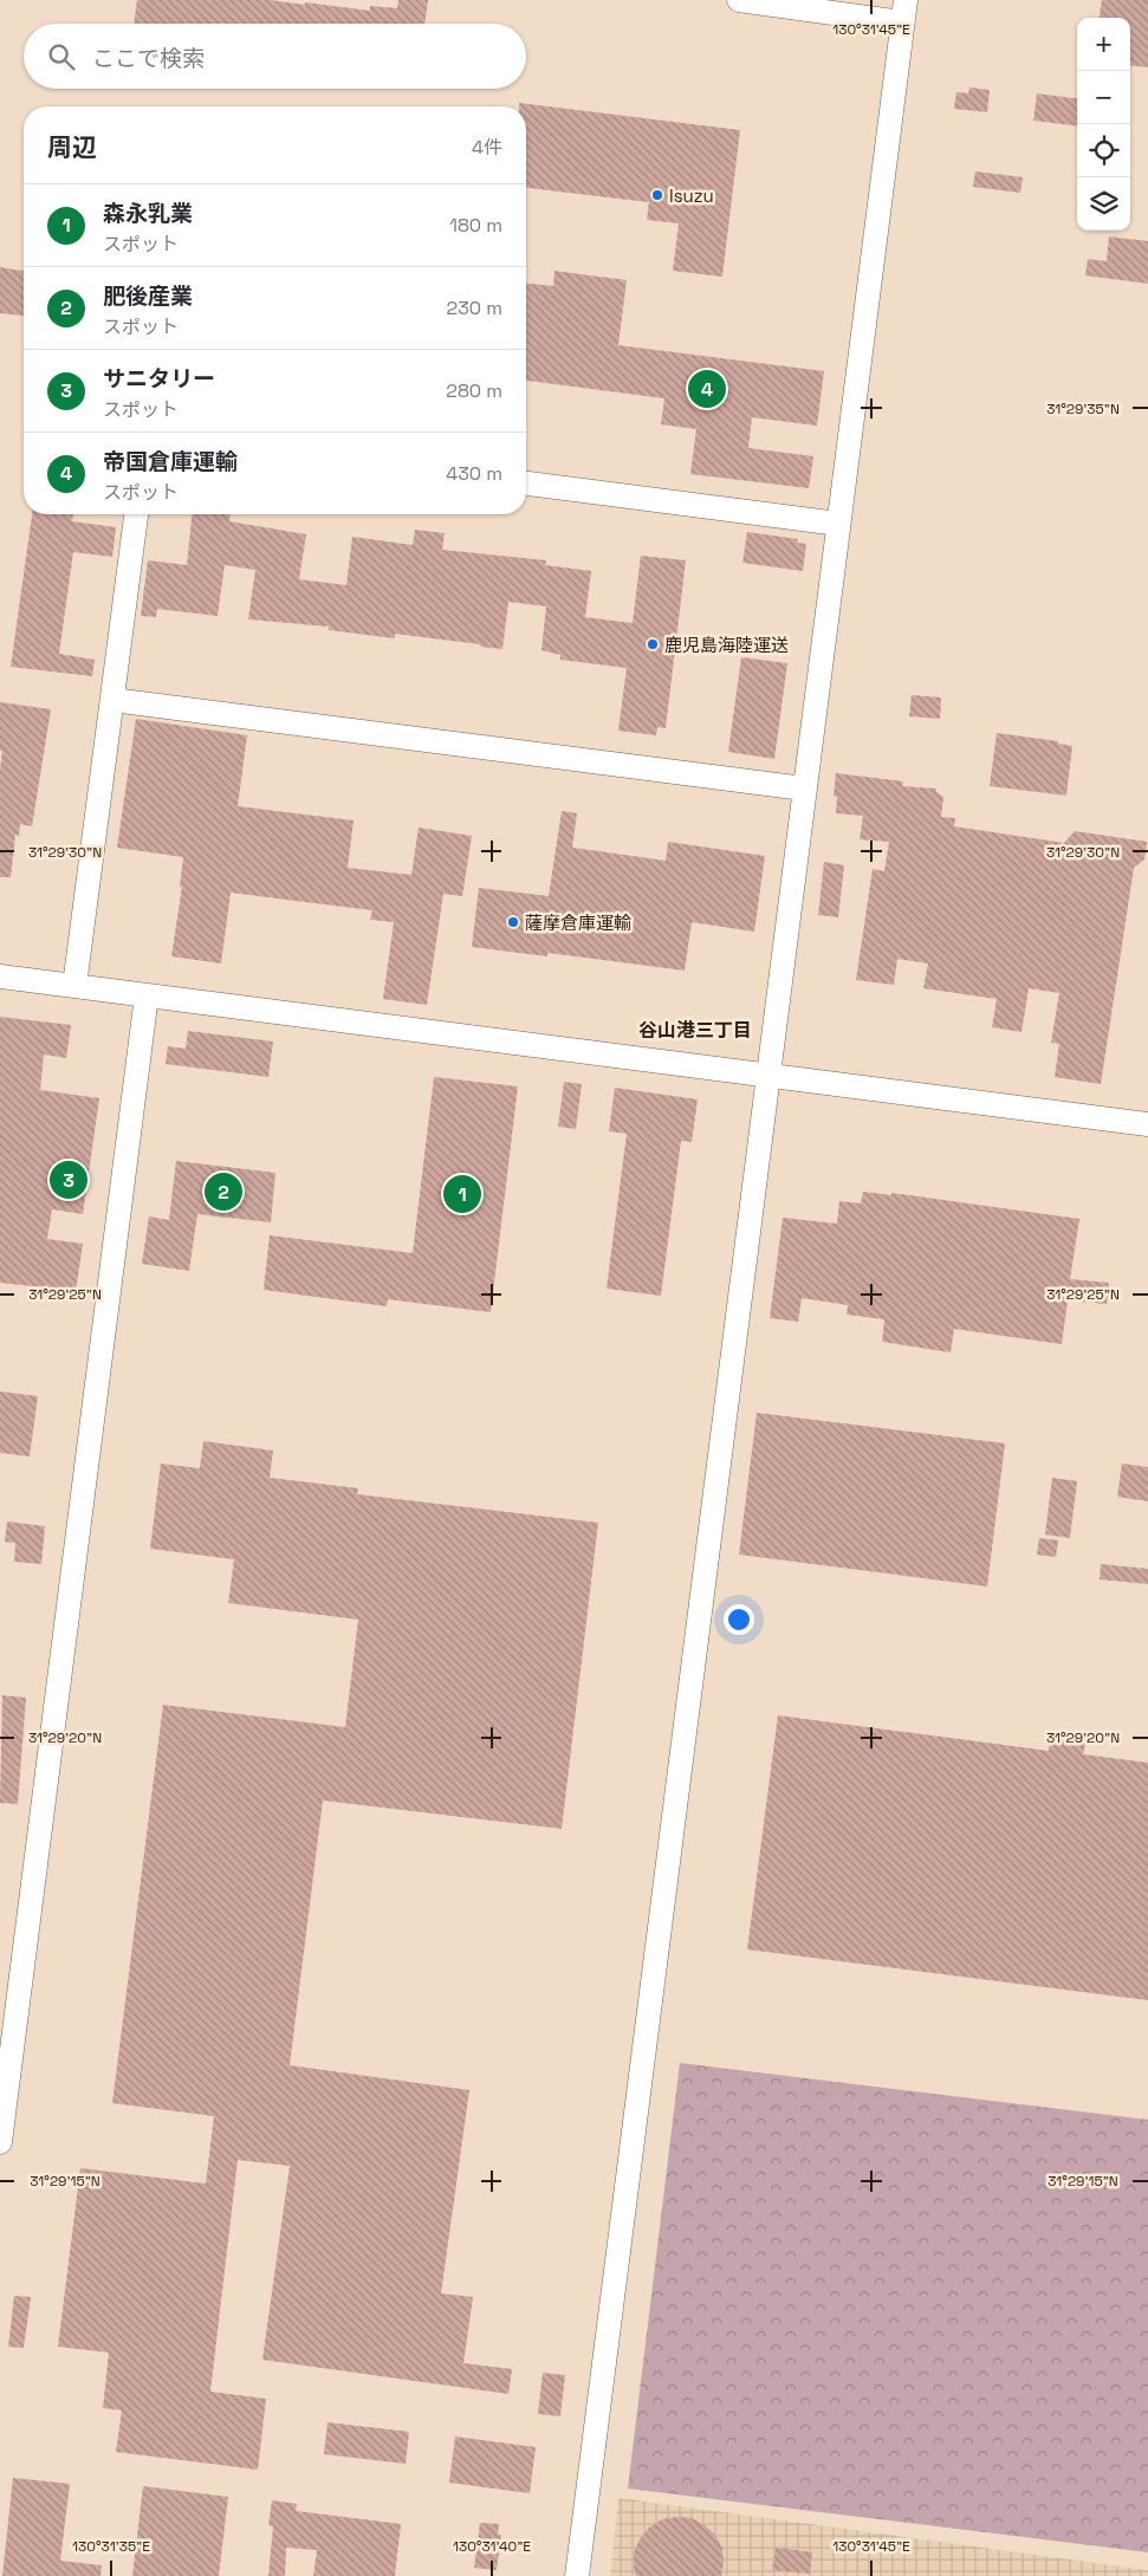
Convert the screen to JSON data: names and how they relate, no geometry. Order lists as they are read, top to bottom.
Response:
{
  "districts": ["谷山港三丁目"],
  "places": ["Isuzu", "鹿児島海陸運送", "薩摩倉庫運輸"],
  "page": {
    "map_buttons": ["+", "−"],
    "search": "ここで検索",
    "heading": ["周辺", "4件"],
    "list": [
      {
        "mark": "1",
        "name": "森永乳業",
        "note": "スポット",
        "value": "180 m"
      },
      {
        "mark": "2",
        "name": "肥後産業",
        "note": "スポット",
        "value": "230 m"
      },
      {
        "mark": "3",
        "name": "サニタリー",
        "note": "スポット",
        "value": "280 m"
      },
      {
        "mark": "4",
        "name": "帝国倉庫運輸",
        "note": "スポット",
        "value": "430 m"
      }
    ],
    "pins": [
      "4",
      "3",
      "2",
      "1"
    ]
  },
  "coordinates": [
    "130°31'45\"E",
    "31°29'35\"N",
    "31°29'30\"N",
    "31°29'25\"N",
    "31°29'20\"N",
    "31°29'15\"N",
    "130°31'35\"E",
    "130°31'40\"E"
  ]
}
